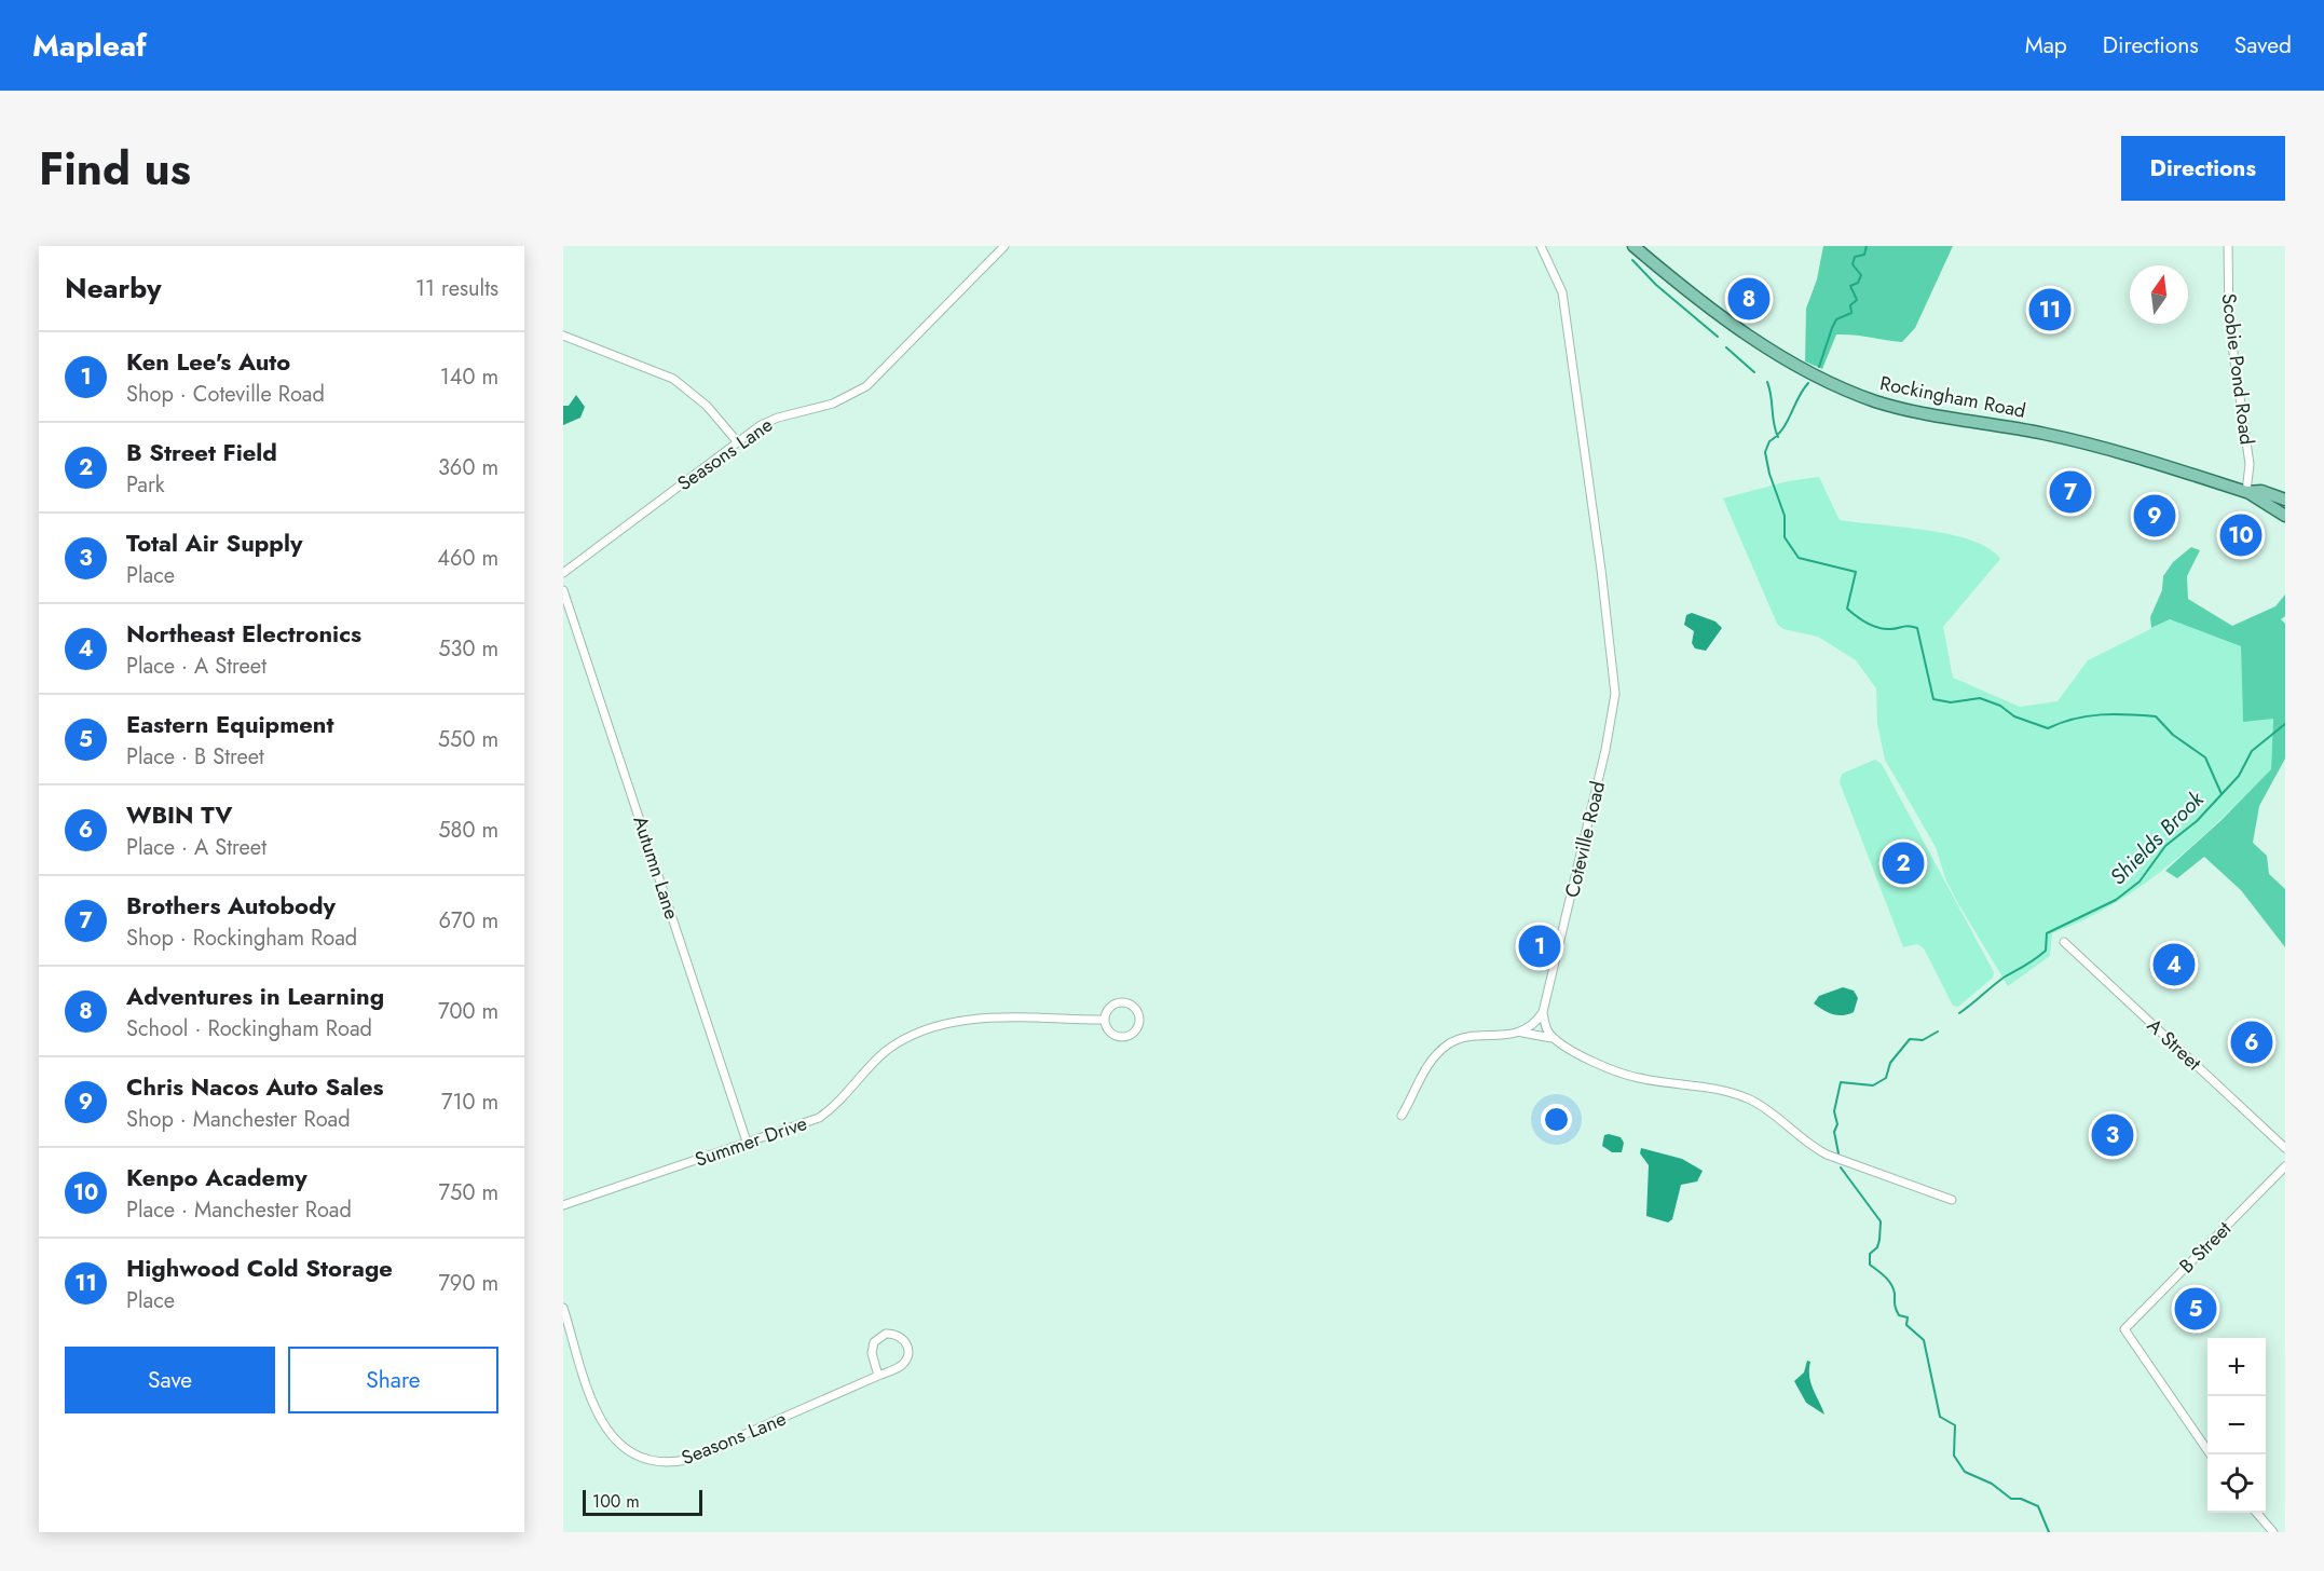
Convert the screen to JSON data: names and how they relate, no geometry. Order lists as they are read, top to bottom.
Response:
{
  "streets": {
    "main road": ["Rockingham Road"],
    "street": [
      "Scobie Pond Road",
      "Seasons Lane",
      "Coteville Road",
      "Autumn Lane",
      "A Street",
      "Summer Drive",
      "B Street"
    ]
  },
  "crossings": [
    ["Scobie Pond Road", "Rockingham Road"],
    ["Autumn Lane", "Summer Drive"]
  ],
  "water": ["Shields Brook"],
  "scale_bar": "100 m",
  "north": "top",
  "page": {
    "header": "Mapleaf",
    "nav": ["Map", "Directions", "Saved"],
    "title": "Find us",
    "buttons": [
      "Directions",
      ["Save", "Share"]
    ],
    "heading": ["Nearby", "11 results"],
    "pins": [
      "8",
      "11",
      "7",
      "9",
      "10",
      "2",
      "1",
      "4",
      "6",
      "3",
      "5"
    ],
    "list": [
      {
        "mark": "1",
        "name": "Ken Lee's Auto",
        "note": "Shop · Coteville Road",
        "value": "140 m"
      },
      {
        "mark": "2",
        "name": "B Street Field",
        "note": "Park",
        "value": "360 m"
      },
      {
        "mark": "3",
        "name": "Total Air Supply",
        "note": "Place",
        "value": "460 m"
      },
      {
        "mark": "4",
        "name": "Northeast Electronics",
        "note": "Place · A Street",
        "value": "530 m"
      },
      {
        "mark": "5",
        "name": "Eastern Equipment",
        "note": "Place · B Street",
        "value": "550 m"
      },
      {
        "mark": "6",
        "name": "WBIN TV",
        "note": "Place · A Street",
        "value": "580 m"
      },
      {
        "mark": "7",
        "name": "Brothers Autobody",
        "note": "Shop · Rockingham Road",
        "value": "670 m"
      },
      {
        "mark": "8",
        "name": "Adventures in Learning",
        "note": "School · Rockingham Road",
        "value": "700 m"
      },
      {
        "mark": "9",
        "name": "Chris Nacos Auto Sales",
        "note": "Shop · Manchester Road",
        "value": "710 m"
      },
      {
        "mark": "10",
        "name": "Kenpo Academy",
        "note": "Place · Manchester Road",
        "value": "750 m"
      },
      {
        "mark": "11",
        "name": "Highwood Cold Storage",
        "note": "Place",
        "value": "790 m"
      }
    ],
    "map_buttons": ["+", "−"],
    "scale": "100 m"
  }
}
